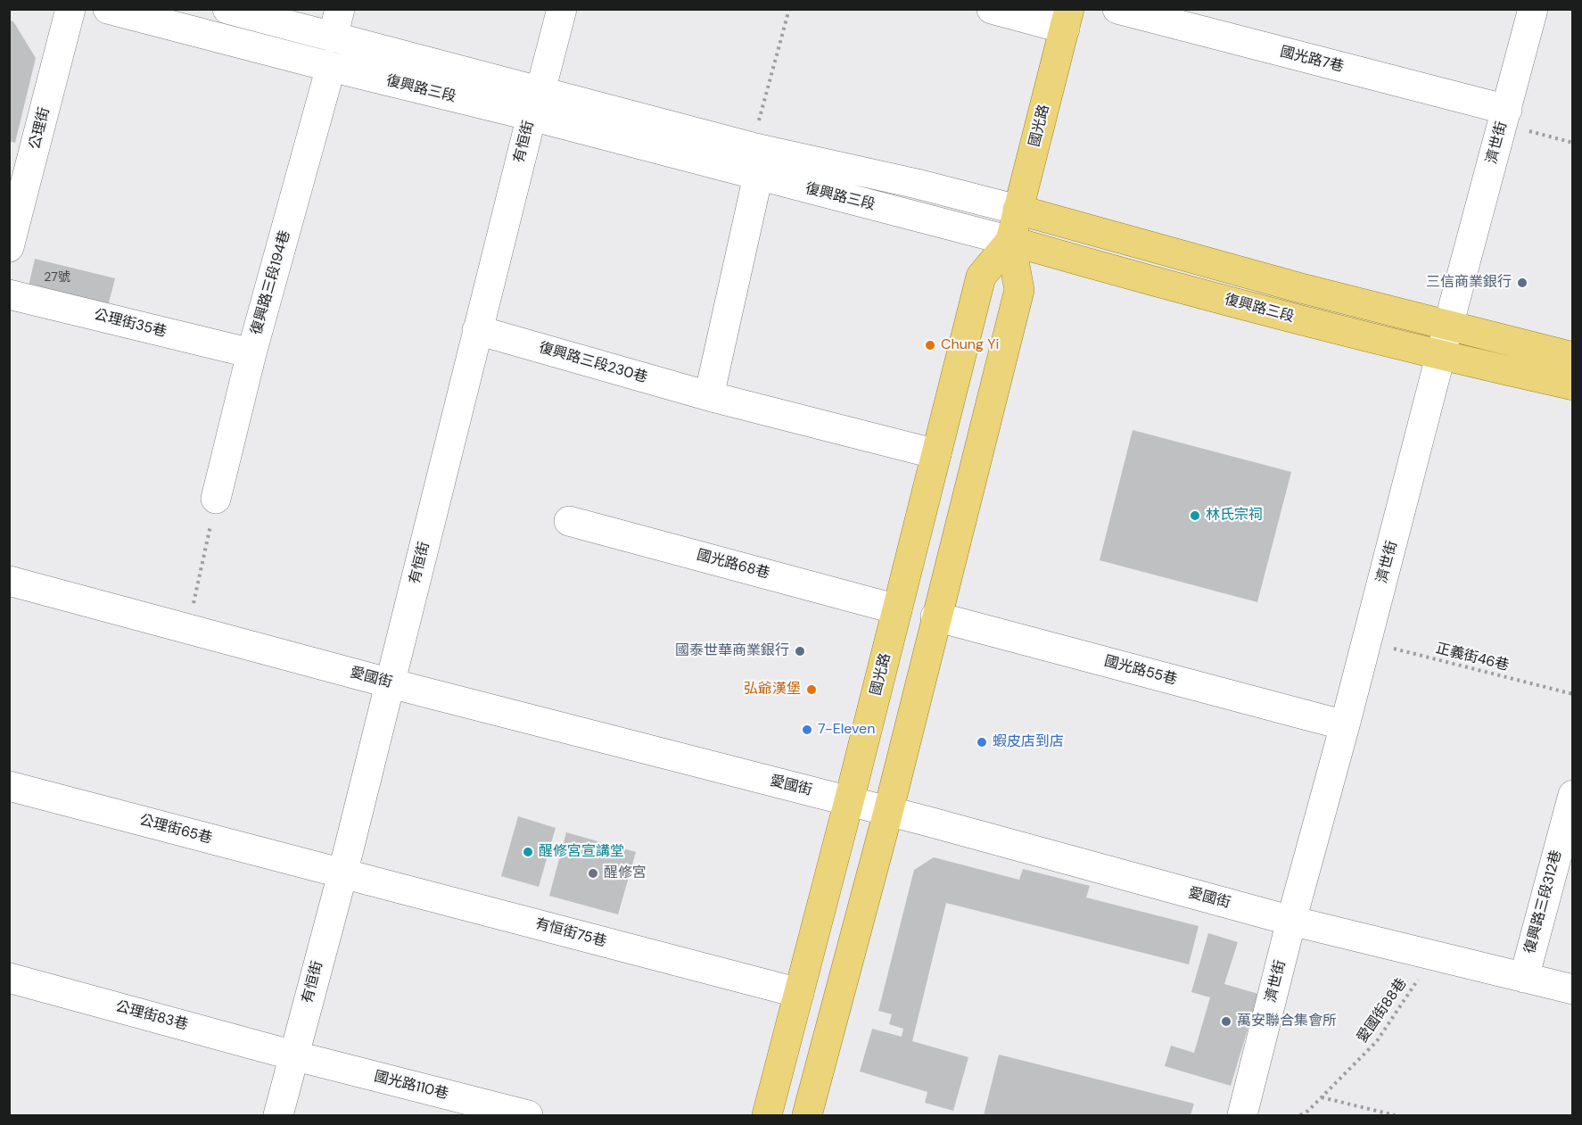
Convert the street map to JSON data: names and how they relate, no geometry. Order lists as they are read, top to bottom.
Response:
{
  "streets": {
    "main road": ["復興路三段", "國光路"],
    "street": [
      "國光路7巷",
      "公理街",
      "有恒街",
      "濟世街",
      "復興路三段194巷",
      "公理街35巷",
      "復興路三段230巷",
      "國光路68巷",
      "國光路55巷",
      "愛國街",
      "公理街65巷",
      "復興路三段312巷",
      "有恒街75巷",
      "公理街83巷",
      "國光路110巷"
    ],
    "path": ["正義街46巷", "愛國街88巷"]
  },
  "crossings": [
    ["國光路7巷", "濟世街"],
    ["復興路三段", "國光路"],
    ["復興路三段", "有恒街"],
    ["復興路三段", "濟世街"],
    ["復興路三段", "復興路三段194巷"],
    ["國光路", "復興路三段230巷"],
    ["國光路", "國光路68巷"],
    ["國光路", "國光路55巷"],
    ["國光路", "愛國街"],
    ["國光路", "有恒街75巷"],
    ["有恒街", "復興路三段230巷"],
    ["有恒街", "愛國街"],
    ["有恒街", "公理街65巷"],
    ["有恒街", "有恒街75巷"],
    ["有恒街", "公理街83巷"],
    ["有恒街", "國光路110巷"],
    ["濟世街", "正義街46巷"],
    ["濟世街", "國光路55巷"],
    ["濟世街", "愛國街"],
    ["復興路三段194巷", "公理街35巷"],
    ["愛國街", "復興路三段312巷"],
    ["愛國街", "愛國街88巷"],
    ["公理街65巷", "有恒街75巷"],
    ["公理街83巷", "國光路110巷"]
  ],
  "places": [
    "三信商業銀行",
    "Chung Yi",
    "林氏宗祠",
    "國泰世華商業銀行",
    "弘爺漢堡",
    "7-Eleven",
    "蝦皮店到店",
    "醒修宮宣講堂",
    "醒修宮",
    "萬安聯合集會所"
  ],
  "house_numbers": ["27號"]
}
